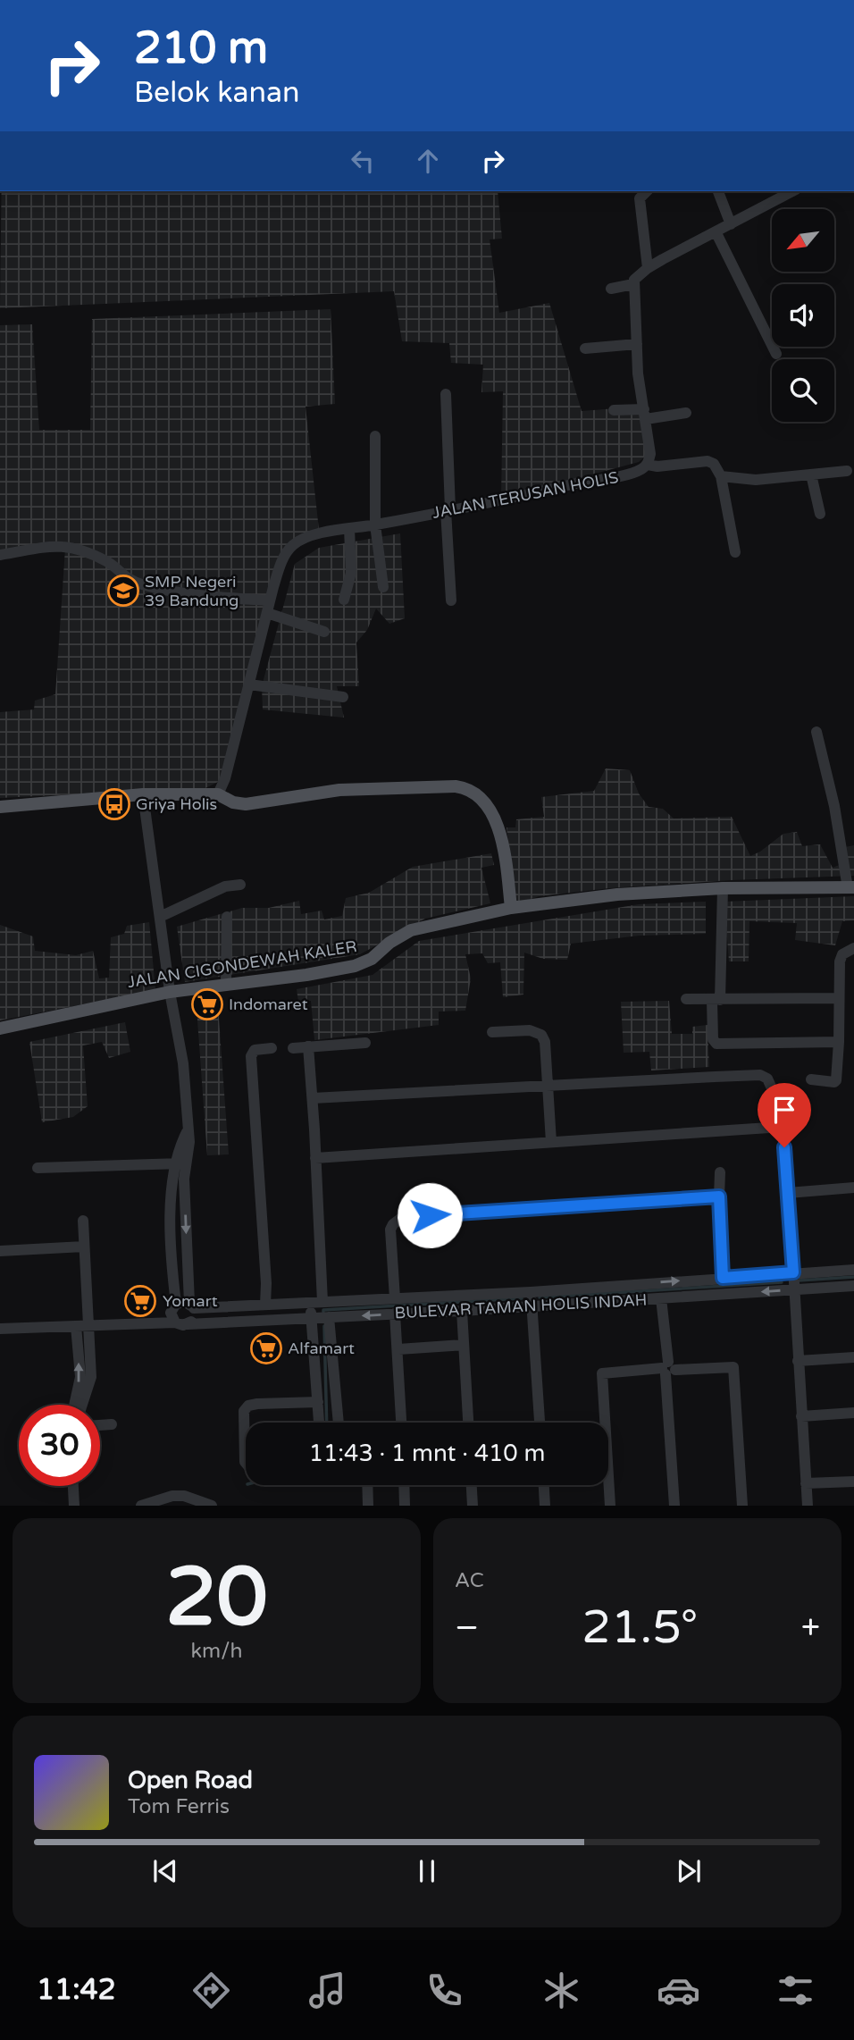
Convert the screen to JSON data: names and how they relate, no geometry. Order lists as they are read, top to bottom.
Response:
{
  "streets": {
    "main road": ["JALAN CIGONDEWAH KALER"],
    "street": ["JALAN TERUSAN HOLIS", "BULEVAR TAMAN HOLIS INDAH"]
  },
  "places": {
    "school or university": ["SMP Negeri 39 Bandung"],
    "bus stop": ["Griya Holis"],
    "supermarket": ["Indomaret", "Yomart", "Alfamart"]
  },
  "north": "bottom left",
  "page": {
    "turn": ["210 m", "Belok kanan"],
    "limit": "30",
    "trip": "11:43 · 1 mnt · 410 m",
    "tile": [
      ["20", "km/h"],
      "AC"
    ],
    "heat": ["−", "21.5°", "+"],
    "song": ["Open Road", "Tom Ferris"],
    "tabs": "11:42"
  }
}
